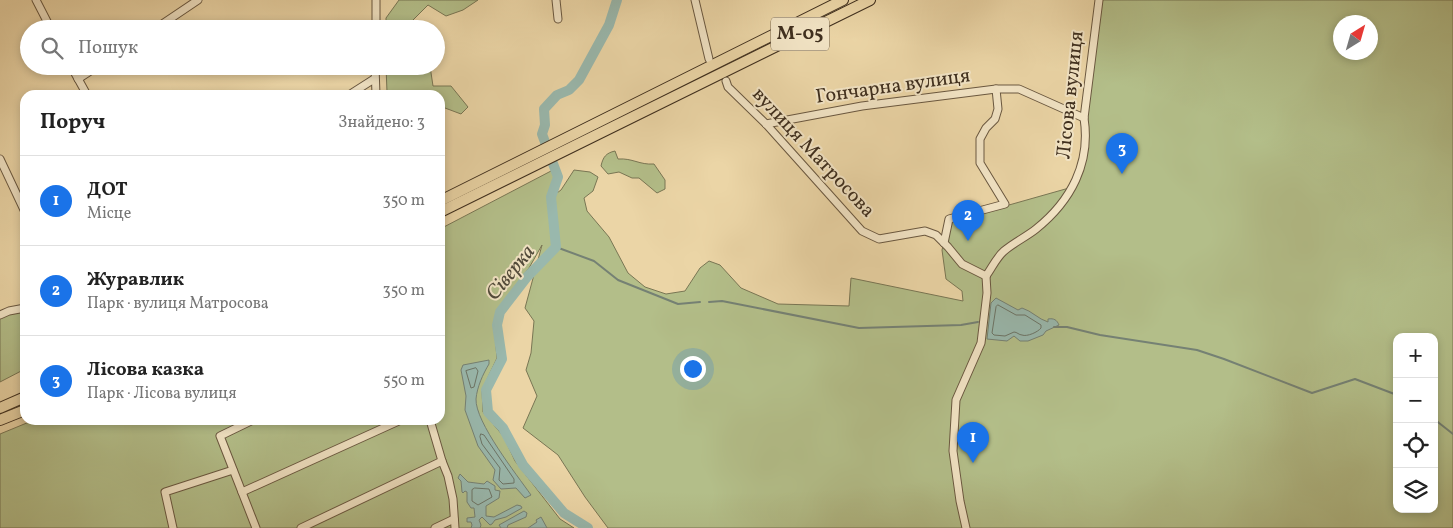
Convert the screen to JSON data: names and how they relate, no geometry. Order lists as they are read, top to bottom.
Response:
{
  "streets": {
    "highway": ["М-05"],
    "street": ["Гончарна вулиця", "Лісова вулиця", "вулиця Матросова"]
  },
  "crossings": [
    ["Гончарна вулиця", "Лісова вулиця"],
    ["Гончарна вулиця", "вулиця Матросова"],
    ["Лісова вулиця", "вулиця Матросова"]
  ],
  "water": ["Сіверка"],
  "north": "top right",
  "page": {
    "search": "Пошук",
    "heading": ["Поруч", "Знайдено: 3"],
    "pins": ["3", "2", "1"],
    "list": [
      {
        "mark": "1",
        "name": "ДОТ",
        "note": "Місце",
        "value": "350 m"
      },
      {
        "mark": "2",
        "name": "Журавлик",
        "note": "Парк · вулиця Матросова",
        "value": "350 m"
      },
      {
        "mark": "3",
        "name": "Лісова казка",
        "note": "Парк · Лісова вулиця",
        "value": "550 m"
      }
    ],
    "map_buttons": ["+", "−"]
  }
}
